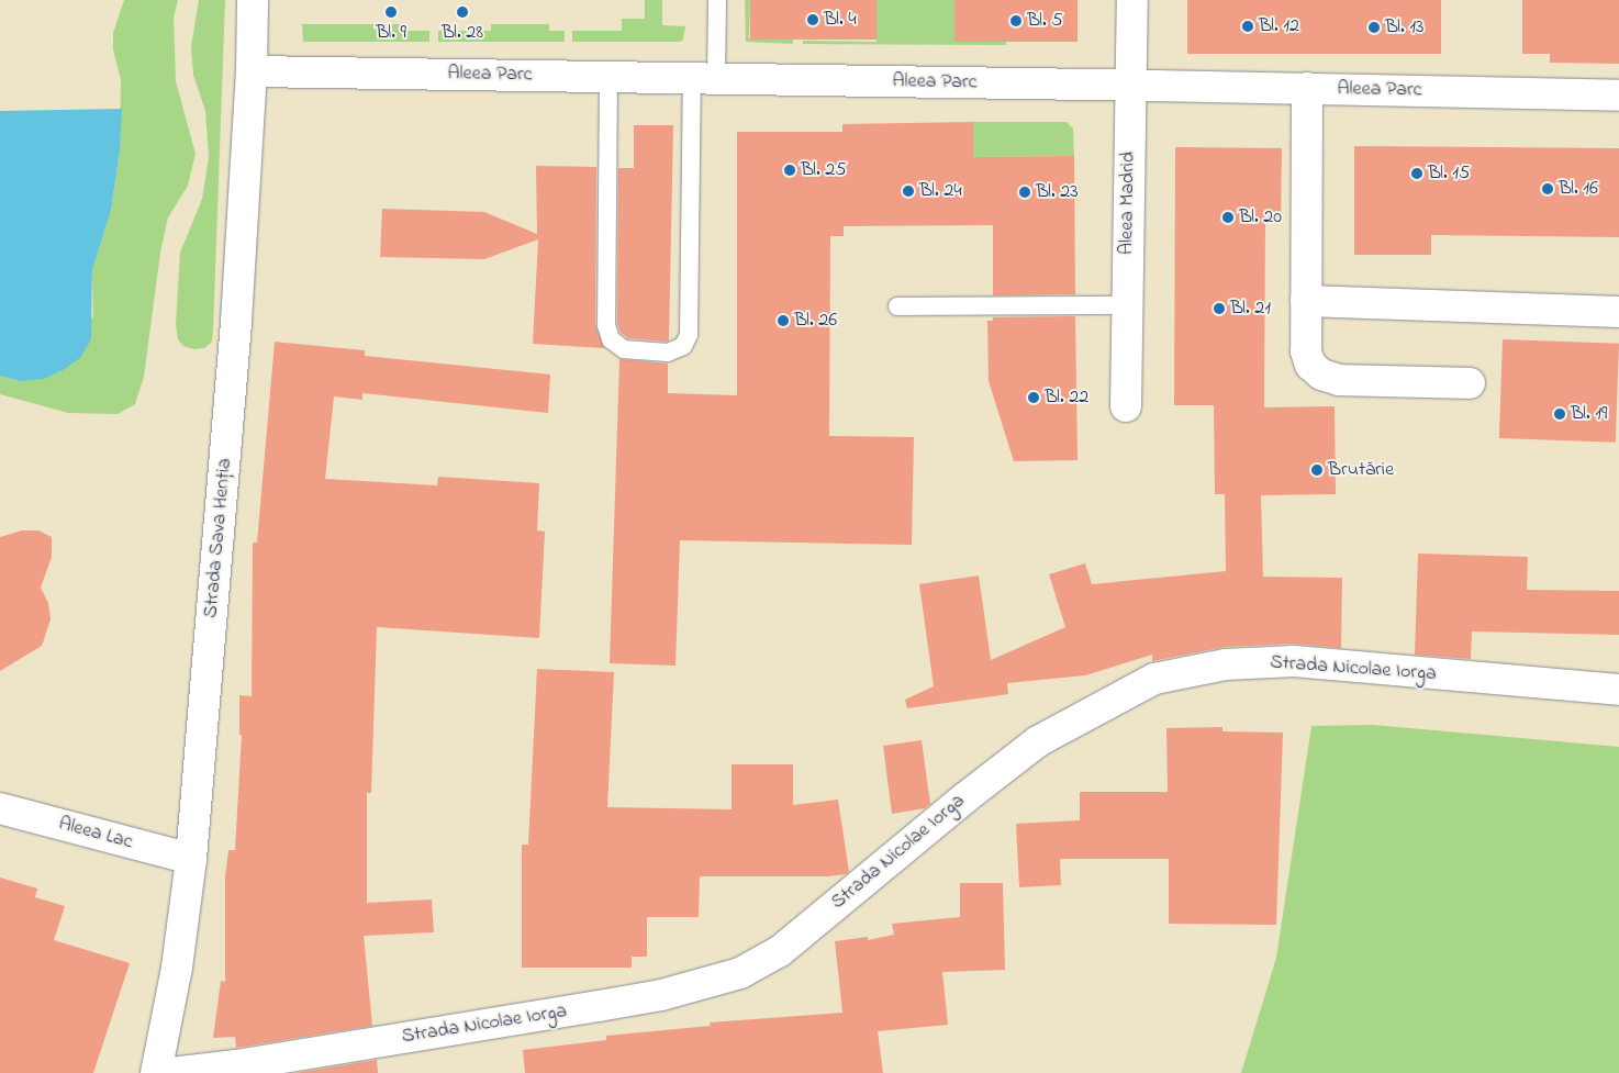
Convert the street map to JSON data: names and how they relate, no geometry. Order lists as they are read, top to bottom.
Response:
{
  "streets": {
    "street": [
      "Aleea Parc",
      "Aleea Madrid",
      "Strada Sava Henția",
      "Strada Nicolae Iorga",
      "Aleea Lac"
    ]
  },
  "crossings": [
    ["Aleea Parc", "Aleea Madrid"],
    ["Aleea Parc", "Strada Sava Henția"],
    ["Strada Sava Henția", "Aleea Lac"]
  ],
  "places": [
    "Bl. 9",
    "Bl. 28",
    "Bl. 4",
    "Bl. 5",
    "Bl. 12",
    "Bl. 13",
    "Bl. 25",
    "Bl. 15",
    "Bl. 16",
    "Bl. 24",
    "Bl. 23",
    "Bl. 20",
    "Bl. 21",
    "Bl. 26",
    "Bl. 22",
    "Bl. 19",
    "Brutărie"
  ]
}
